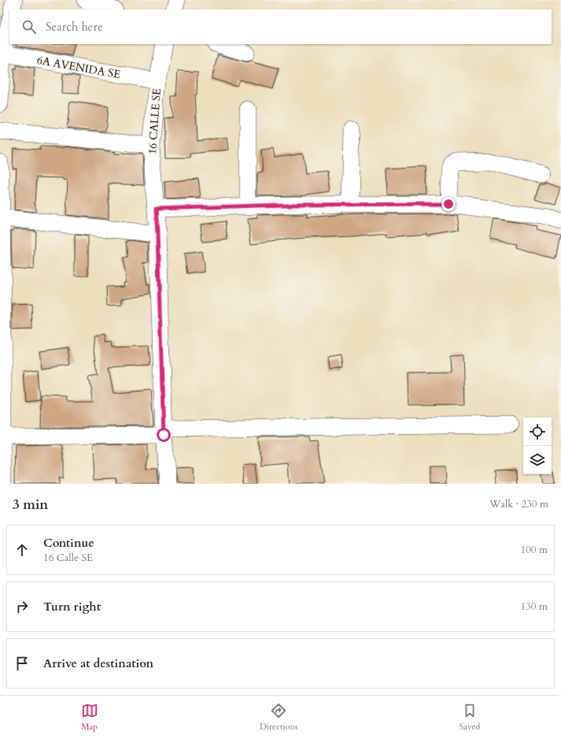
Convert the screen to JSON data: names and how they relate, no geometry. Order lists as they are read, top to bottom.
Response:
{
  "streets": {
    "street": ["6A AVENIDA SE", "16 CALLE SE"]
  },
  "crossings": [
    ["6A AVENIDA SE", "16 CALLE SE"]
  ],
  "page": {
    "search": "Search here",
    "heading": ["3 min", "Walk · 230 m"],
    "list": [
      ["Continue", "16 Calle SE", "100 m"],
      ["Turn right", "130 m"],
      "Arrive at destination"
    ],
    "nav": ["Map", "Directions", "Saved"]
  }
}
